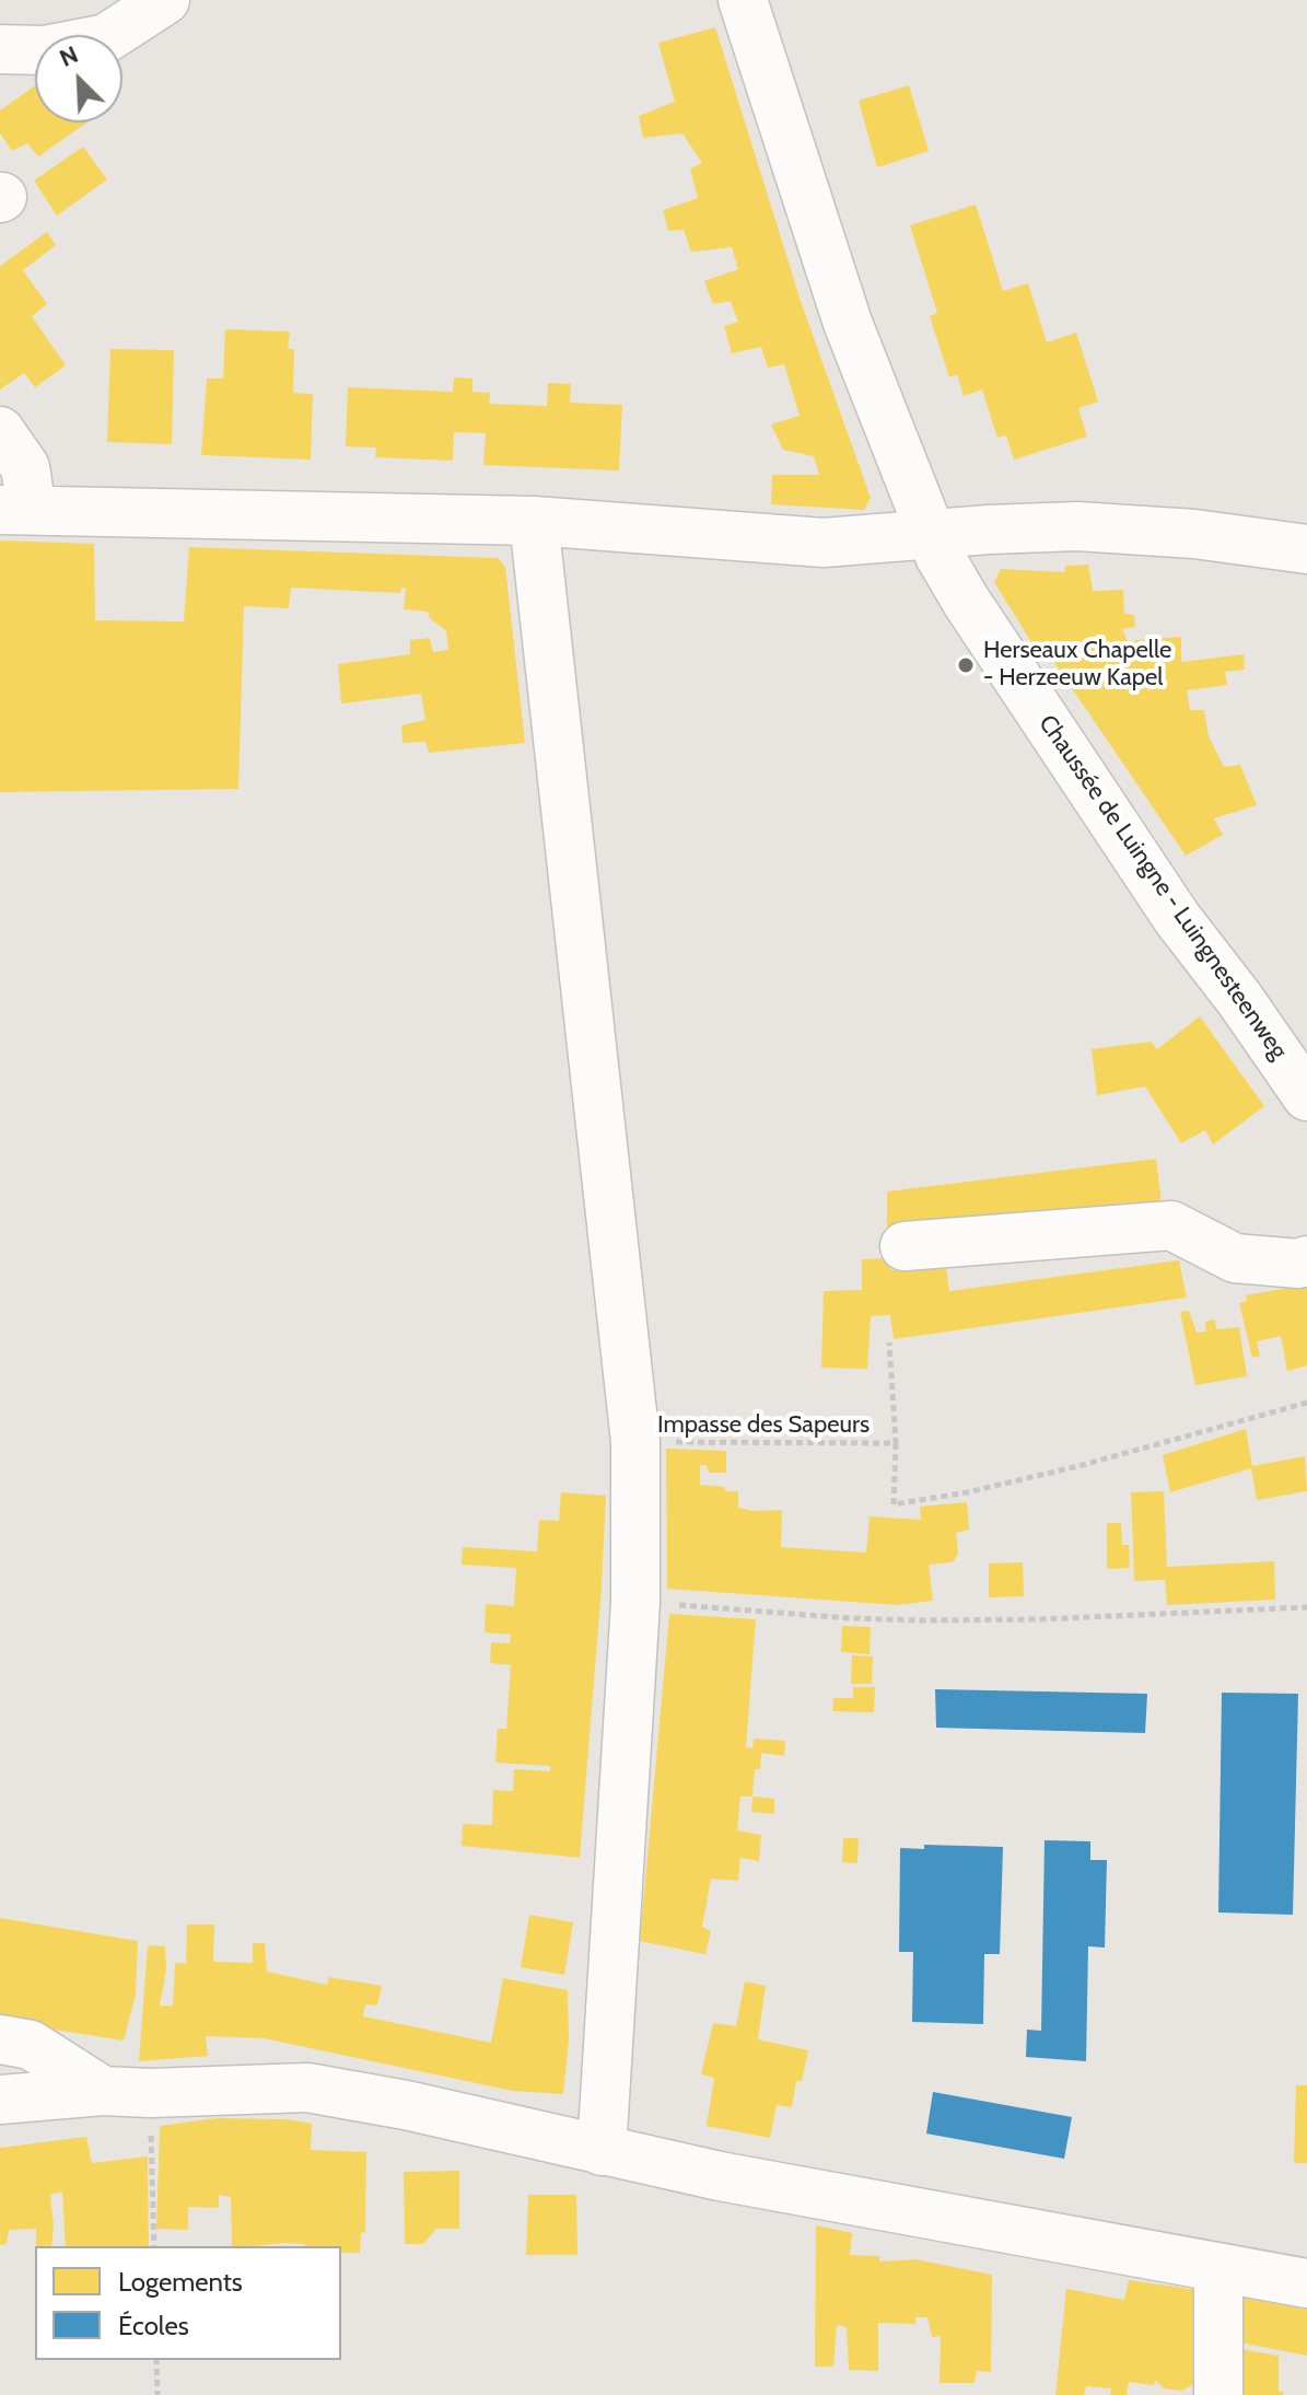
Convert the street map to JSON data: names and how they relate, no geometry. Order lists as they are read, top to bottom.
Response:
{
  "streets": {
    "street": ["Chaussée de Luingne - Luingnesteenweg"],
    "path": ["Impasse des Sapeurs"]
  },
  "places": ["Herseaux Chapelle - Herzeeuw Kapel"],
  "legend": ["Logements", "Écoles"],
  "north": "top left"
}
